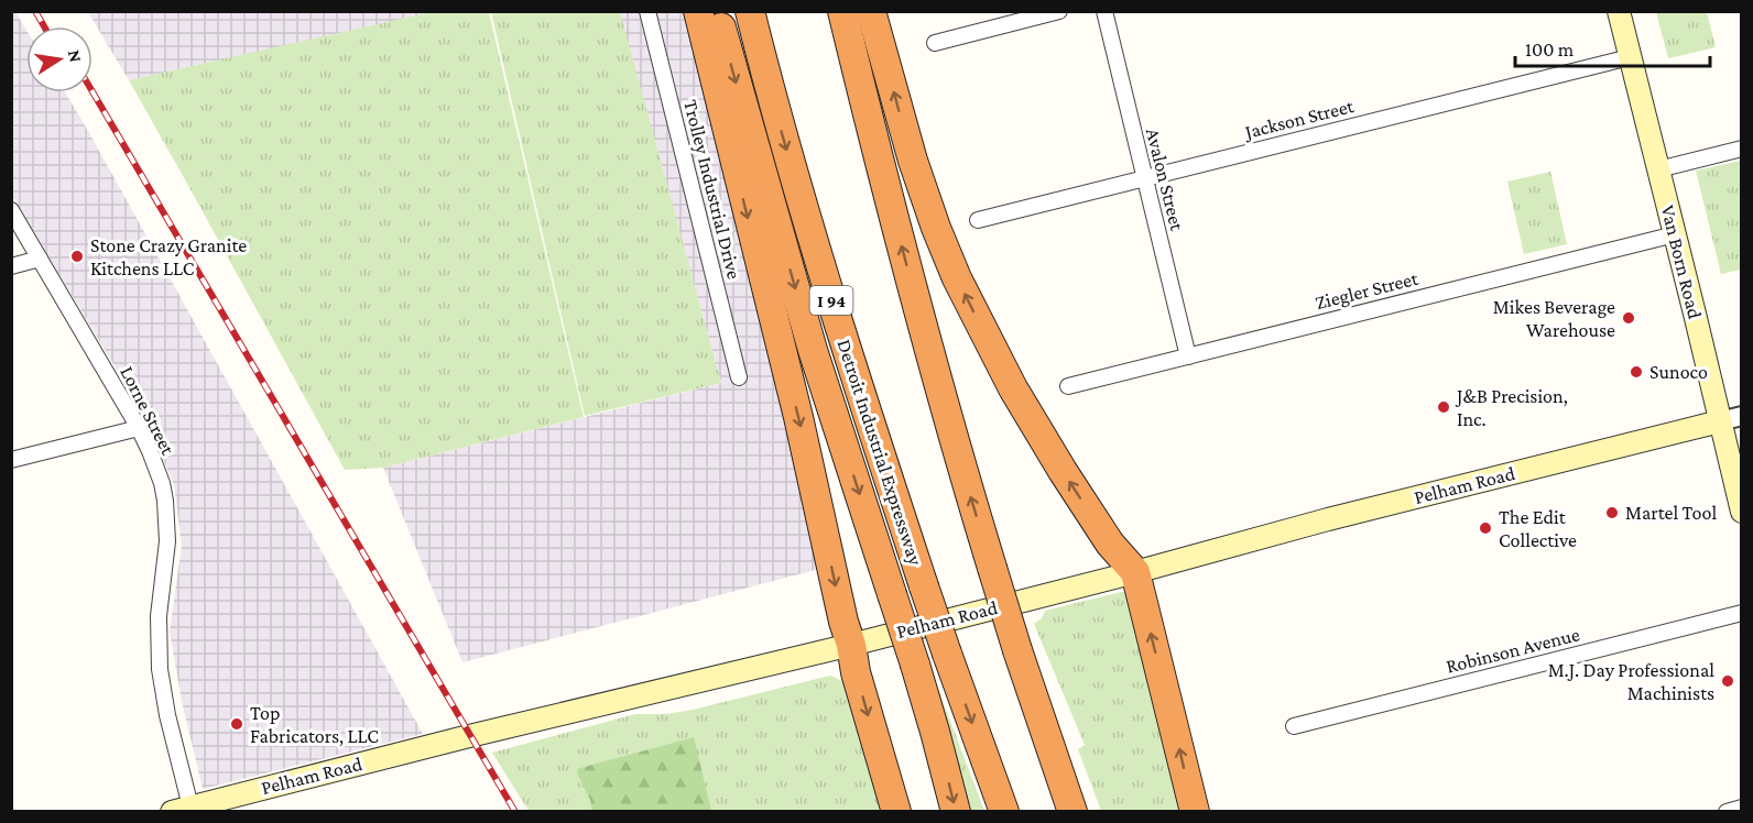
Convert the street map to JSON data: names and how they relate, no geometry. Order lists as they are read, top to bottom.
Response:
{
  "streets": {
    "highway": ["I 94", "Detroit Industrial Expressway"],
    "main road": ["Van Born Road", "Pelham Road"],
    "street": [
      "Jackson Street",
      "Avalon Street",
      "Trolley Industrial Drive",
      "Ziegler Street",
      "Lorne Street",
      "Robinson Avenue"
    ]
  },
  "crossings": [
    ["Jackson Street", "Avalon Street"],
    ["Jackson Street", "Van Born Road"],
    ["Avalon Street", "Ziegler Street"],
    ["Van Born Road", "Ziegler Street"],
    ["Van Born Road", "Pelham Road"],
    ["Lorne Street", "Pelham Road"]
  ],
  "places": [
    "Stone Crazy Granite Kitchens LLC",
    "Mikes Beverage Warehouse",
    "Sunoco",
    "J&B Precision, Inc.",
    "Martel Tool",
    "The Edit Collective",
    "M.J. Day Professional Machinists",
    "Top Fabricators, LLC"
  ],
  "scale_bar": "100 m",
  "north": "right"
}
